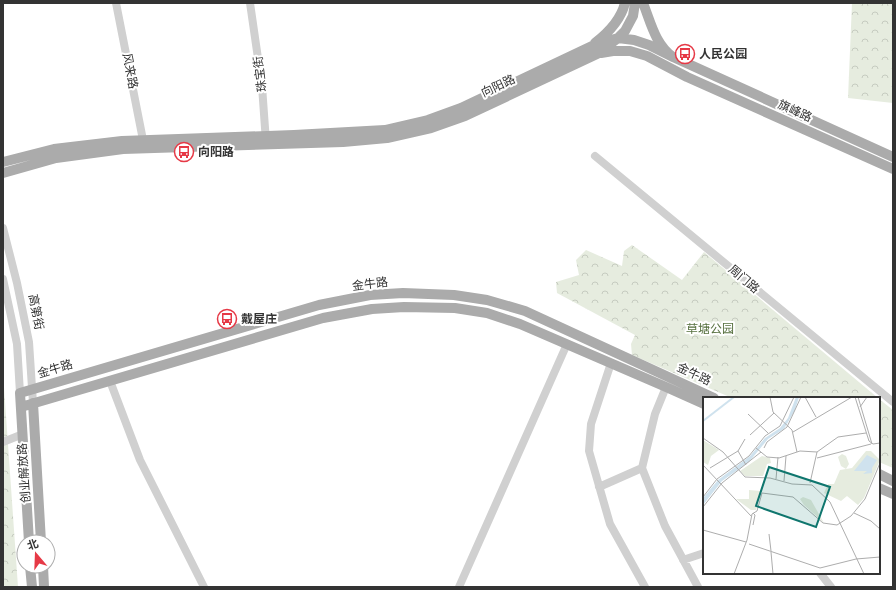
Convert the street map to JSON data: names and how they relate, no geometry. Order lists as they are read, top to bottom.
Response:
{
  "streets": {
    "main road": [
      "向阳路",
      "旗峰路",
      "金牛路",
      "高第街",
      "创业解放路"
    ],
    "street": ["风来路", "珠宝街", "周门路"]
  },
  "crossings": [
    ["风来路", "向阳路"],
    ["珠宝街", "向阳路"],
    ["金牛路", "高第街"],
    ["高第街", "创业解放路"]
  ],
  "parks": ["草塘公园"],
  "places": {
    "bus stop": ["人民公园", "向阳路", "戴屋庄"]
  },
  "north": "top"
}
